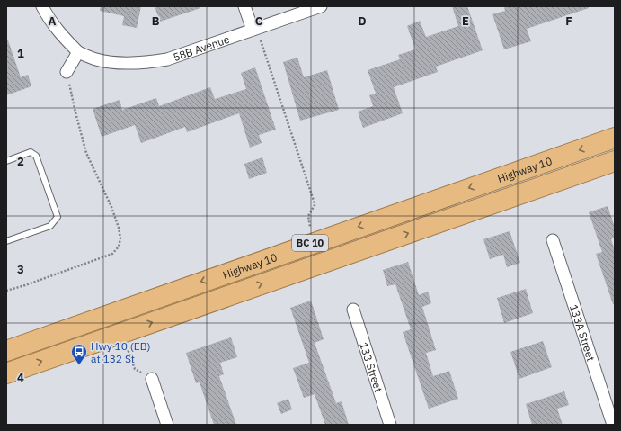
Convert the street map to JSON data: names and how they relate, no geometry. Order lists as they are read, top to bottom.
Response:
{
  "streets": {
    "highway": ["Highway 10", "BC 10"],
    "street": ["58B Avenue", "133A Street", "133 Street"]
  },
  "places": {
    "bus stop": ["Hwy 10 (EB) at 132 St"]
  },
  "grid": {
    "columns": [
      "A",
      "B",
      "C",
      "D",
      "E",
      "F"
    ],
    "rows": [
      "1",
      "2",
      "3",
      "4"
    ]
  }
}
